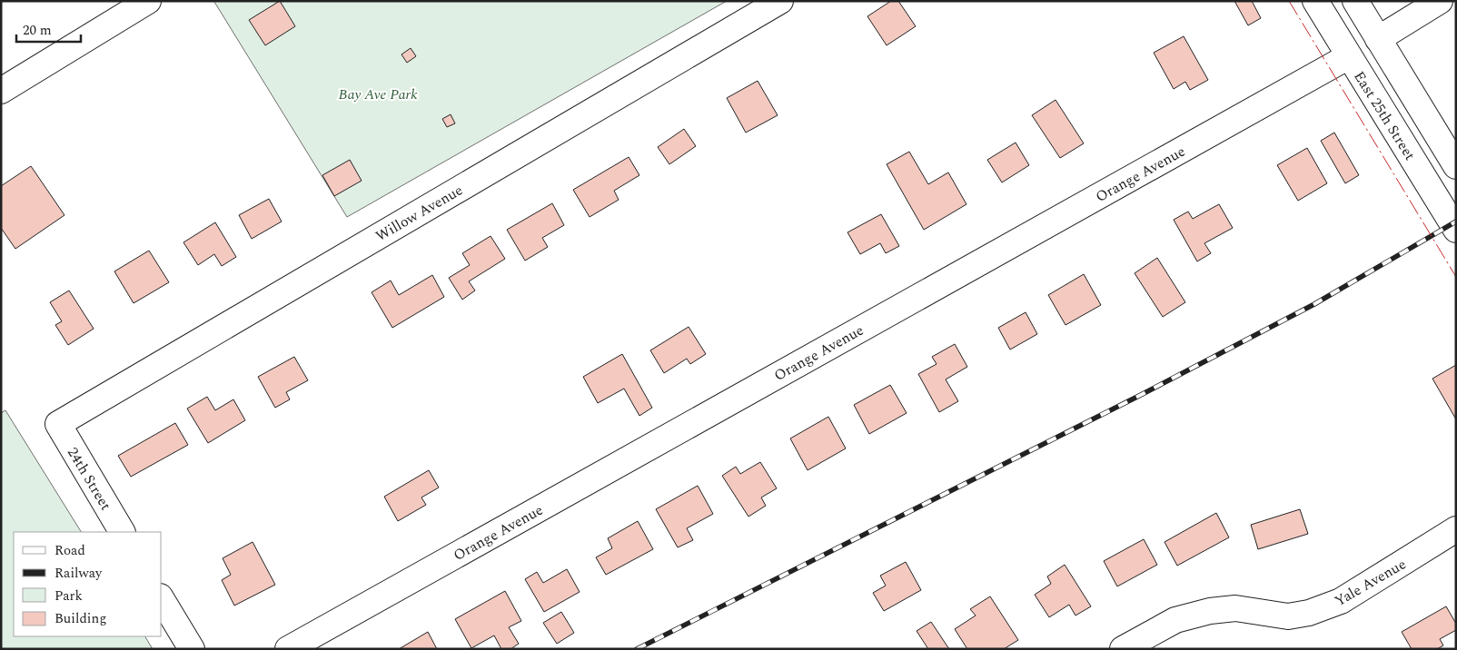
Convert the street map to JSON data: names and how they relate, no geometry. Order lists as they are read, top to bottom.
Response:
{
  "streets": {
    "street": [
      "East 25th Street",
      "Orange Avenue",
      "Willow Avenue",
      "24th Street",
      "Yale Avenue"
    ]
  },
  "crossings": [
    ["East 25th Street", "Orange Avenue"],
    ["Willow Avenue", "24th Street"]
  ],
  "parks": ["Bay Ave Park"],
  "legend": [
    "Road",
    "Railway",
    "Park",
    "Building"
  ],
  "scale_bar": "20 m"
}
